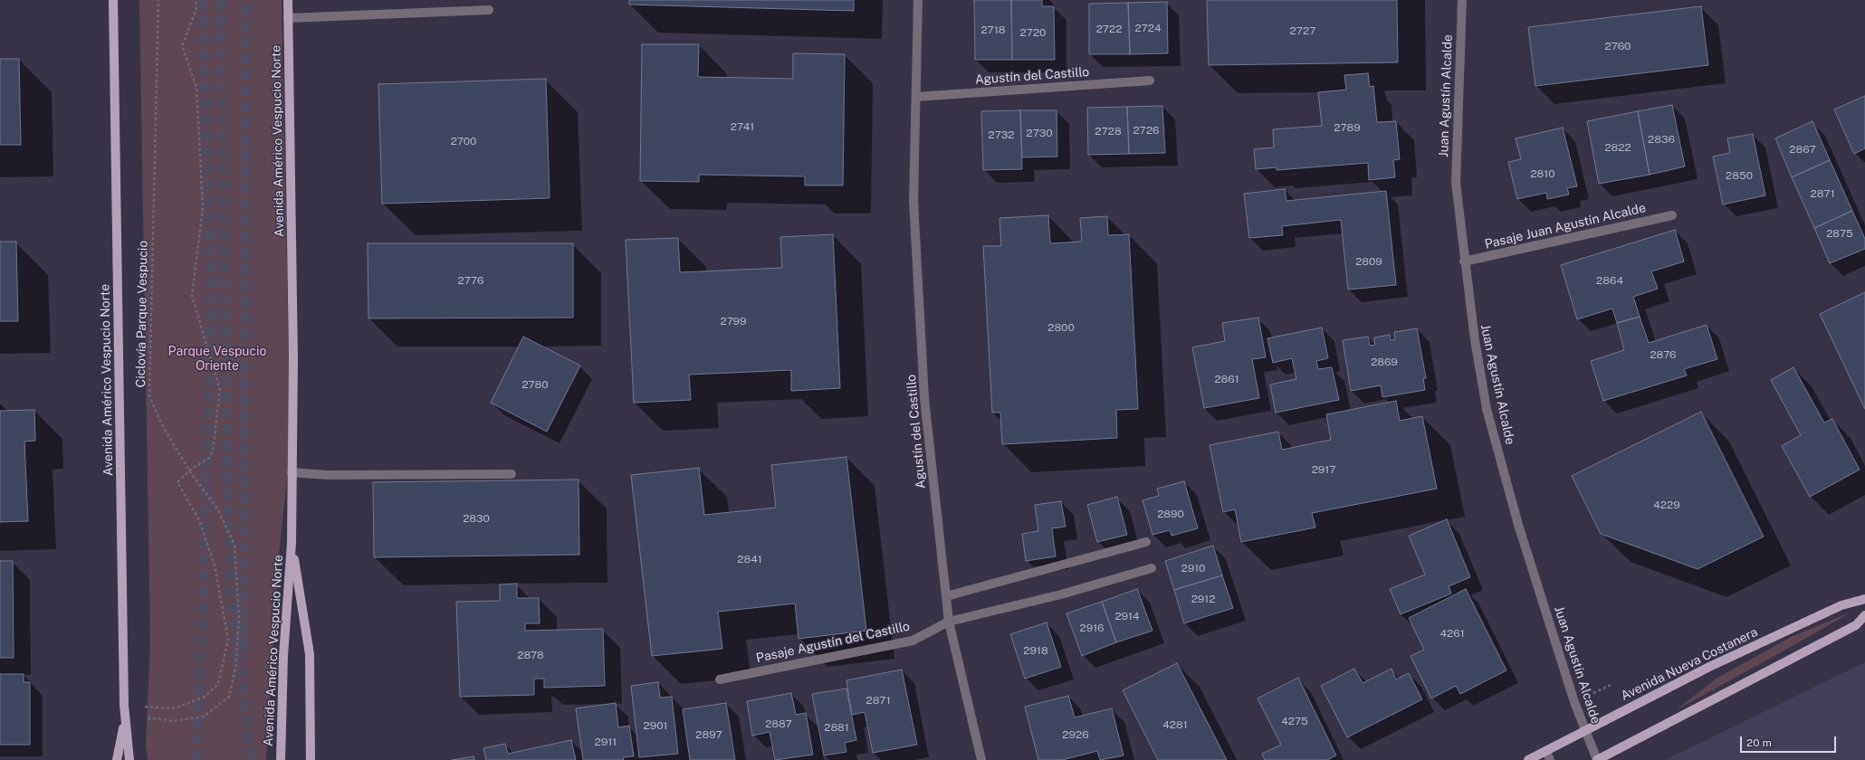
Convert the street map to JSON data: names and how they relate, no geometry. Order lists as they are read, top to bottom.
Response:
{
  "streets": {
    "main road": ["Avenida Américo Vespucio Norte", "Avenida Nueva Costanera"],
    "street": [
      "Agustín del Castillo",
      "Juan Agustín Alcalde",
      "Pasaje Juan Agustín Alcalde",
      "Pasaje Agustín del Castillo"
    ],
    "path": ["Ciclovía Parque Vespucio"]
  },
  "crossings": [
    ["Agustín del Castillo", "Pasaje Agustín del Castillo"],
    ["Juan Agustín Alcalde", "Pasaje Juan Agustín Alcalde"],
    ["Juan Agustín Alcalde", "Avenida Nueva Costanera"],
    ["Avenida Américo Vespucio Norte", "Ciclovía Parque Vespucio"]
  ],
  "parks": ["Parque Vespucio Oriente"],
  "house_numbers": [
    "2724",
    "2722",
    "2718",
    "2727",
    "2720",
    "2760",
    "2741",
    "2789",
    "2726",
    "2728",
    "2730",
    "2732",
    "2836",
    "2700",
    "2822",
    "2867",
    "2810",
    "2850",
    "2871",
    "2875",
    "2809",
    "2776",
    "2864",
    "2799",
    "2800",
    "2876",
    "2869",
    "2861",
    "2780",
    "2917",
    "4229",
    "2890",
    "2830",
    "2841",
    "2910",
    "2912",
    "2914",
    "2916",
    "4261",
    "2918",
    "2878",
    "2871",
    "4275",
    "2887",
    "4281",
    "2901",
    "2881",
    "2897",
    "2926",
    "2911"
  ],
  "scale_bar": "20 m"
}
